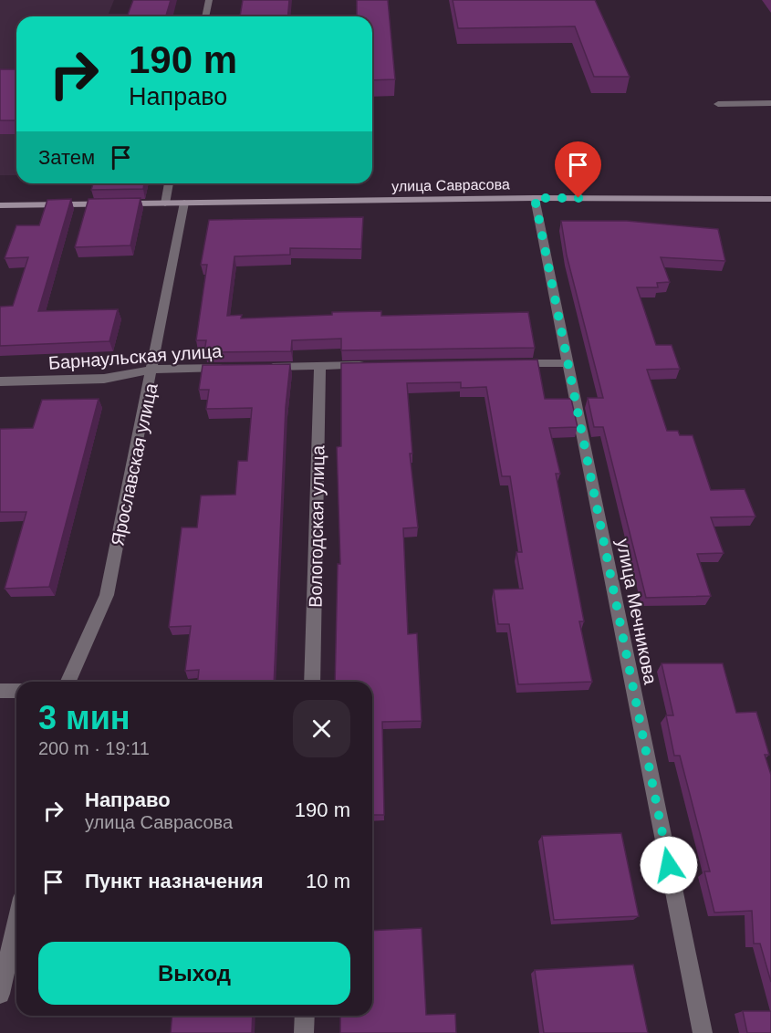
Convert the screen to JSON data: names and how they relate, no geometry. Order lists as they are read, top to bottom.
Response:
{
  "streets": {
    "street": [
      "улица Саврасова",
      "Барнаульская улица",
      "Ярославская улица",
      "Вологодская улица",
      "улица Мечникова"
    ]
  },
  "crossings": [
    ["улица Саврасова", "Ярославская улица"],
    ["улица Саврасова", "улица Мечникова"],
    ["Барнаульская улица", "Ярославская улица"]
  ],
  "page": {
    "turn": ["190 m", "Направо"],
    "then": "Затем",
    "heading": ["3 мин", "200 m · 19:11"],
    "list": [
      {
        "name": "Направо",
        "note": "улица Саврасова",
        "value": "190 m"
      },
      {
        "name": "Пункт назначения",
        "value": "10 m"
      }
    ],
    "buttons": "Выход"
  }
}
